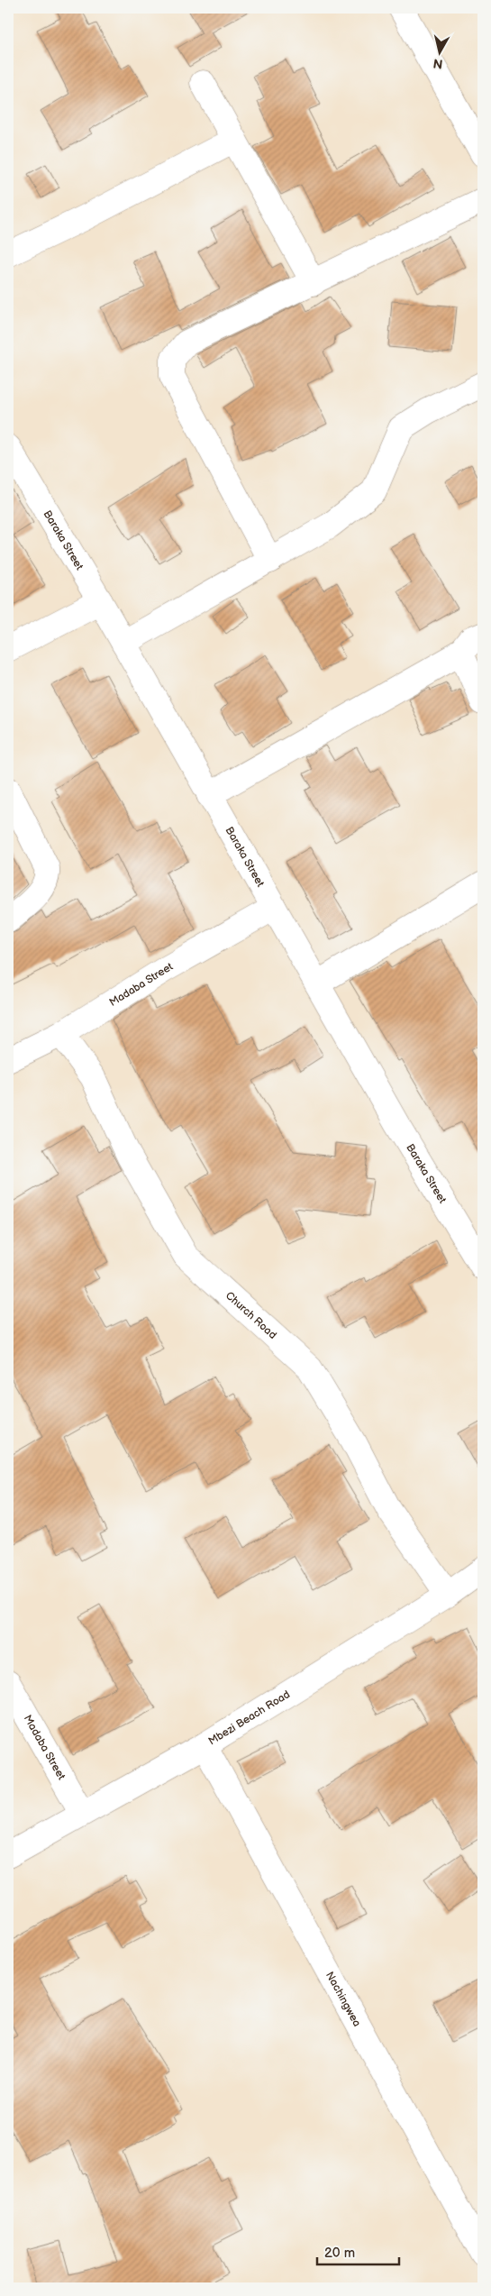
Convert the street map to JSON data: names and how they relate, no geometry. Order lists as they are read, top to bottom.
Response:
{
  "streets": {
    "street": [
      "Baraka Street",
      "Madaba Street",
      "Church Road",
      "Mbezi Beach Road",
      "Nachingwea"
    ]
  },
  "crossings": [
    ["Baraka Street", "Madaba Street"],
    ["Madaba Street", "Church Road"],
    ["Madaba Street", "Mbezi Beach Road"],
    ["Church Road", "Mbezi Beach Road"],
    ["Mbezi Beach Road", "Nachingwea"]
  ],
  "scale_bar": "20 m",
  "north": "bottom"
}
